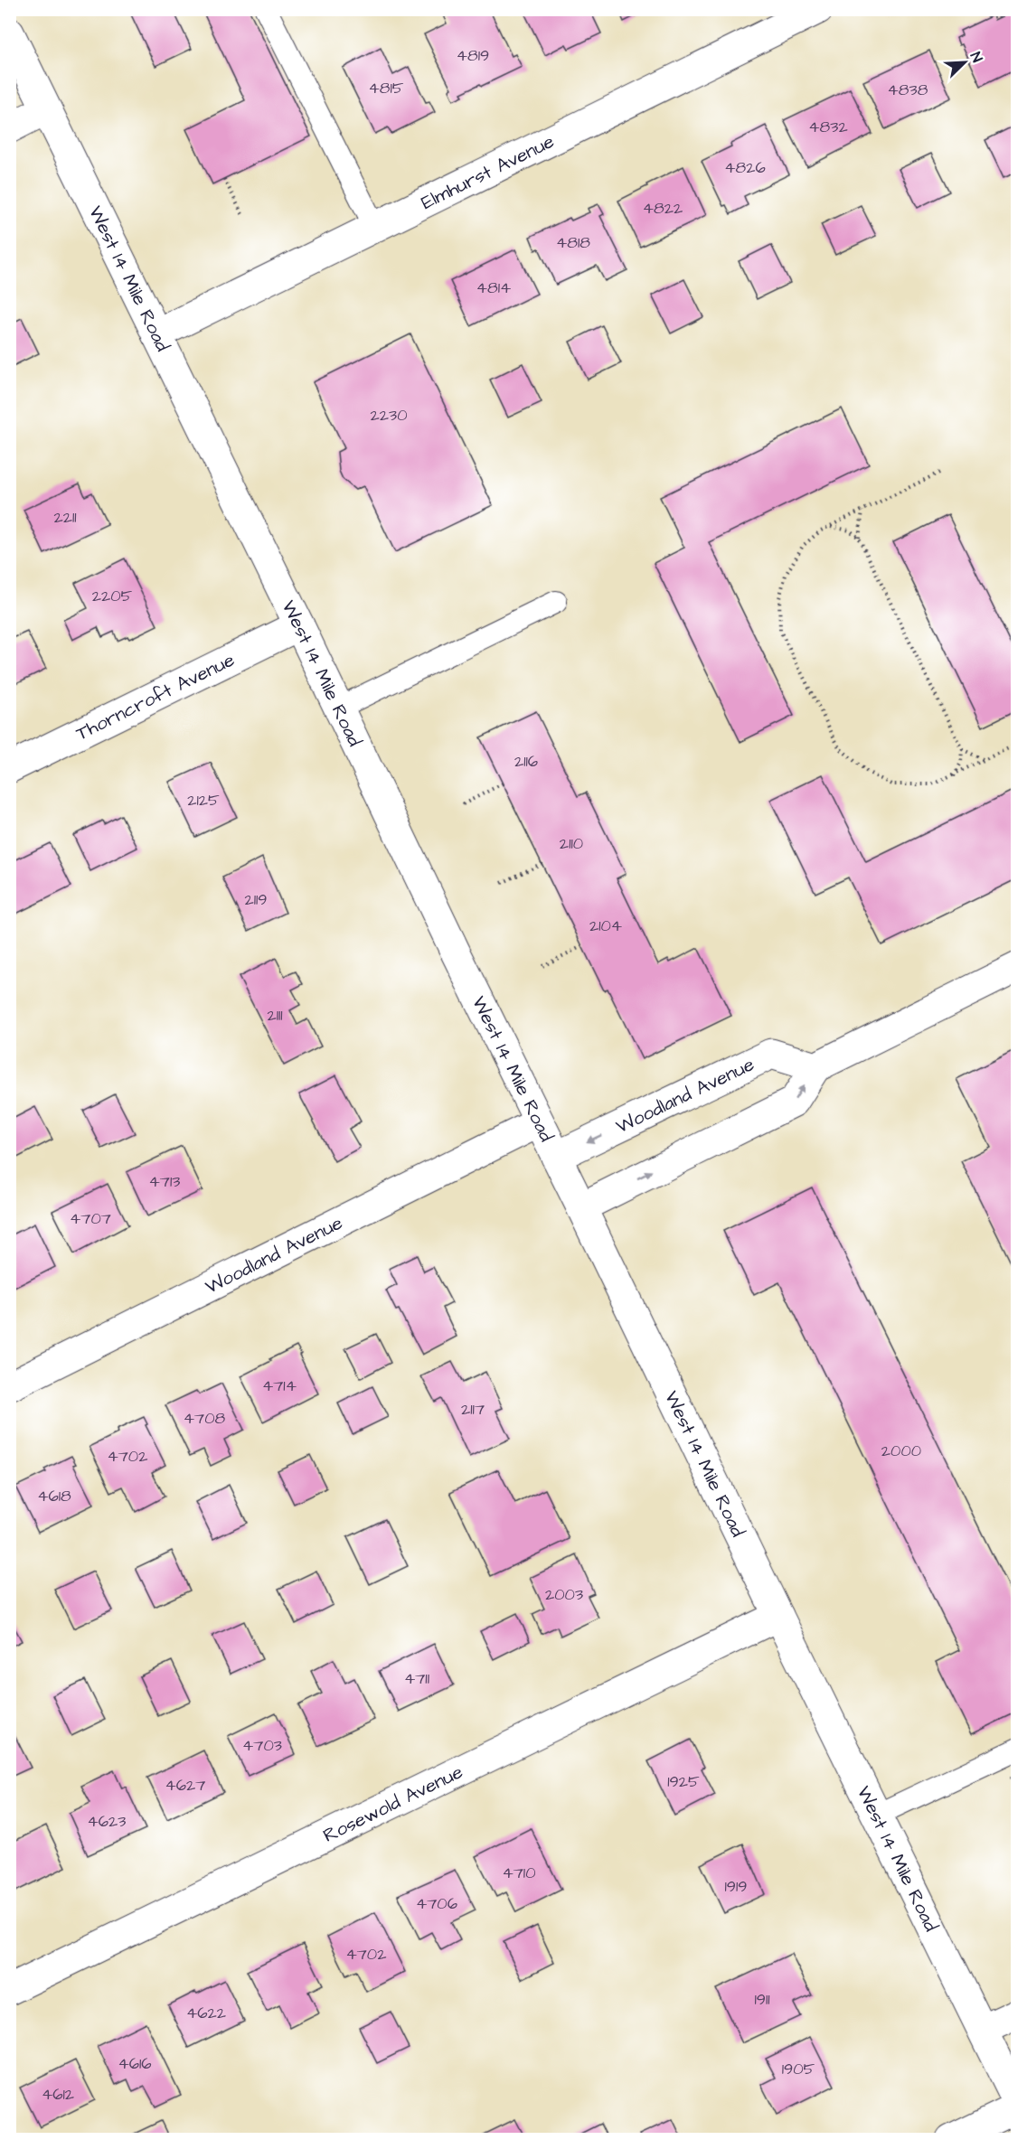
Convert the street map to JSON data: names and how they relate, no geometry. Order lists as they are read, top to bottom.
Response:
{
  "streets": {
    "street": [
      "Elmhurst Avenue",
      "West 14 Mile Road",
      "Thorncroft Avenue",
      "Woodland Avenue",
      "Rosewold Avenue"
    ]
  },
  "crossings": [
    ["Elmhurst Avenue", "West 14 Mile Road"],
    ["West 14 Mile Road", "Thorncroft Avenue"],
    ["West 14 Mile Road", "Woodland Avenue"],
    ["West 14 Mile Road", "Rosewold Avenue"]
  ],
  "house_numbers": [
    "4819",
    "4815",
    "4838",
    "4832",
    "4826",
    "4822",
    "4818",
    "4814",
    "2230",
    "2211",
    "2205",
    "2116",
    "2125",
    "2110",
    "2119",
    "2104",
    "2111",
    "4713",
    "4707",
    "4714",
    "2117",
    "4708",
    "2000",
    "4702",
    "4618",
    "2003",
    "4711",
    "4703",
    "1925",
    "4627",
    "4623",
    "4710",
    "1919",
    "4706",
    "4702",
    "1911",
    "4622",
    "4616",
    "1905",
    "4612"
  ],
  "north": "top right"
}
